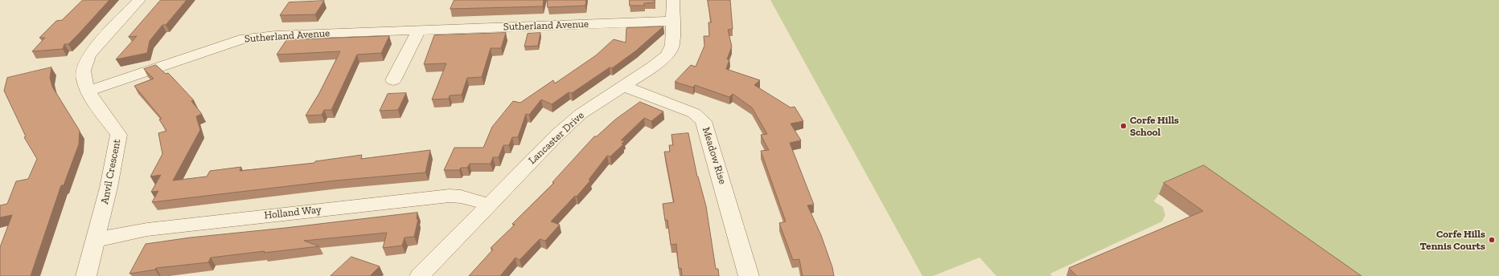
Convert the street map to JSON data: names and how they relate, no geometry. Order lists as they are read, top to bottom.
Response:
{
  "streets": {
    "street": [
      "Sutherland Avenue",
      "Lancaster Drive",
      "Meadow Rise",
      "Anvil Crescent",
      "Holland Way"
    ]
  },
  "crossings": [
    ["Sutherland Avenue", "Lancaster Drive"],
    ["Sutherland Avenue", "Anvil Crescent"],
    ["Lancaster Drive", "Meadow Rise"],
    ["Lancaster Drive", "Holland Way"],
    ["Anvil Crescent", "Holland Way"]
  ],
  "places": ["Corfe Hills School", "Corfe Hills Tennis Courts"]
}
